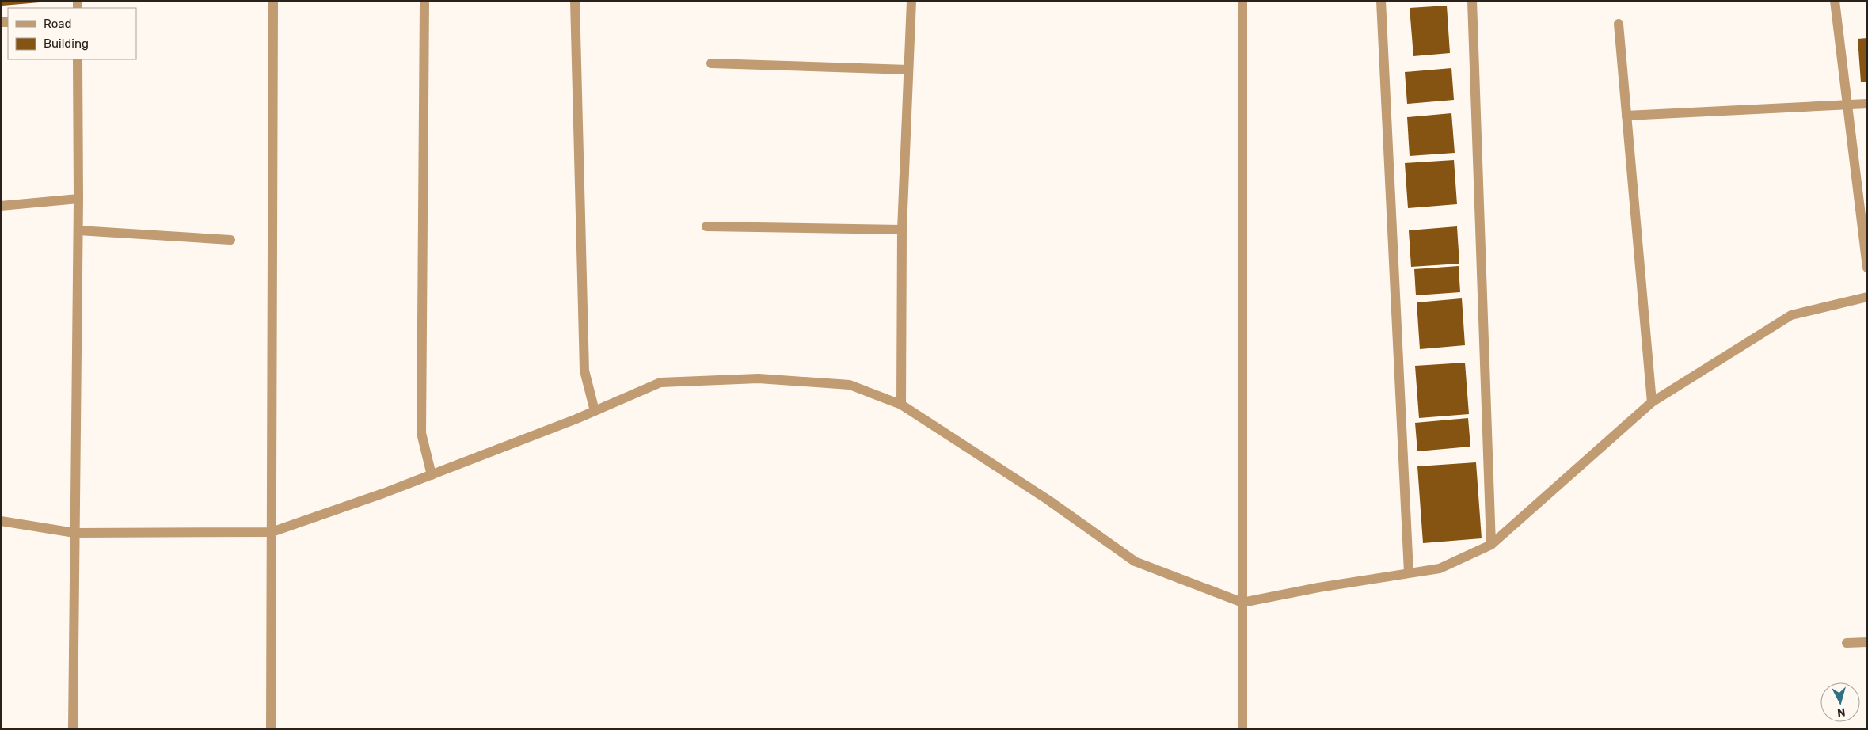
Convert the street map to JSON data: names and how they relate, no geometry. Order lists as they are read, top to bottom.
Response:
{
  "legend": ["Road", "Building"],
  "north": "bottom"
}
